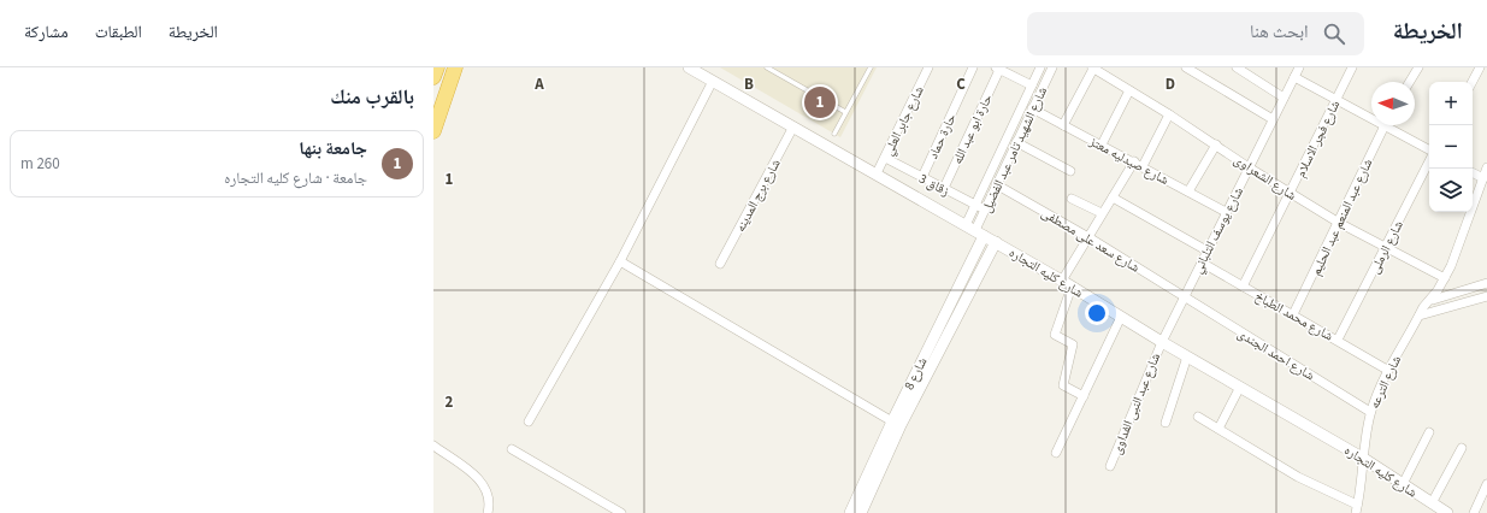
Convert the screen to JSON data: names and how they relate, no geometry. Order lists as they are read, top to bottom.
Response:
{
  "streets": {
    "street": [
      "شارع جابر العلي",
      "حارة ابو عبد الله",
      "حارة حماد",
      "شارع فجر الاسلام",
      "شارع الشهيد تامر عبد الفضيل",
      "شارع صيدليه معتز",
      "شارع الشعراوى",
      "زقاق 3",
      "شارع برج المدينه",
      "شارع عبد المنعم عبد الحليم",
      "شارع يوسف التلباني",
      "شارع سعد على مصطفى",
      "شارع الرملى",
      "شارع كليه التجاره",
      "شارع محمد الطباخ",
      "شارع احمد الجندى",
      "شارع 8",
      "شارع الترعه",
      "شارع عبد النبى الفداوى"
    ]
  },
  "crossings": [
    ["شارع جابر العلي", "زقاق 3"],
    ["شارع جابر العلي", "شارع كليه التجاره"],
    ["حارة ابو عبد الله", "زقاق 3"],
    ["حارة حماد", "زقاق 3"],
    ["شارع فجر الاسلام", "شارع الشعراوى"],
    ["شارع فجر الاسلام", "شارع محمد الطباخ"],
    ["شارع الشهيد تامر عبد الفضيل", "شارع صيدليه معتز"],
    ["شارع الشهيد تامر عبد الفضيل", "زقاق 3"],
    ["شارع الشهيد تامر عبد الفضيل", "شارع سعد على مصطفى"],
    ["شارع الشهيد تامر عبد الفضيل", "شارع كليه التجاره"],
    ["شارع الشهيد تامر عبد الفضيل", "شارع 8"],
    ["شارع صيدليه معتز", "شارع يوسف التلباني"],
    ["شارع الشعراوى", "شارع عبد المنعم عبد الحليم"],
    ["شارع الشعراوى", "شارع يوسف التلباني"],
    ["شارع الشعراوى", "شارع الرملى"],
    ["شارع الشعراوى", "شارع الترعه"],
    ["شارع برج المدينه", "شارع كليه التجاره"],
    ["شارع عبد المنعم عبد الحليم", "شارع محمد الطباخ"],
    ["شارع يوسف التلباني", "شارع سعد على مصطفى"],
    ["شارع يوسف التلباني", "شارع كليه التجاره"],
    ["شارع يوسف التلباني", "شارع محمد الطباخ"],
    ["شارع يوسف التلباني", "شارع احمد الجندى"],
    ["شارع يوسف التلباني", "شارع عبد النبى الفداوى"],
    ["شارع سعد على مصطفى", "شارع احمد الجندى"],
    ["شارع الرملى", "شارع محمد الطباخ"],
    ["شارع كليه التجاره", "شارع 8"],
    ["شارع كليه التجاره", "شارع الترعه"],
    ["شارع كليه التجاره", "شارع عبد النبى الفداوى"],
    ["شارع محمد الطباخ", "شارع الترعه"],
    ["شارع احمد الجندى", "شارع الترعه"]
  ],
  "north": "left",
  "page": {
    "header": "الخريطة",
    "search": "ابحث هنا",
    "nav": ["الخريطة", "الطبقات", "مشاركة"],
    "heading": "بالقرب منك",
    "map_buttons": ["+", "−"],
    "pins": "1",
    "list": [
      {
        "mark": "1",
        "name": "جامعة بنها",
        "note": "جامعة · شارع كليه التجاره",
        "value": "260 m"
      }
    ]
  },
  "grid": {
    "columns": [
      "A",
      "B",
      "C",
      "D"
    ],
    "rows": ["1", "2"]
  }
}
